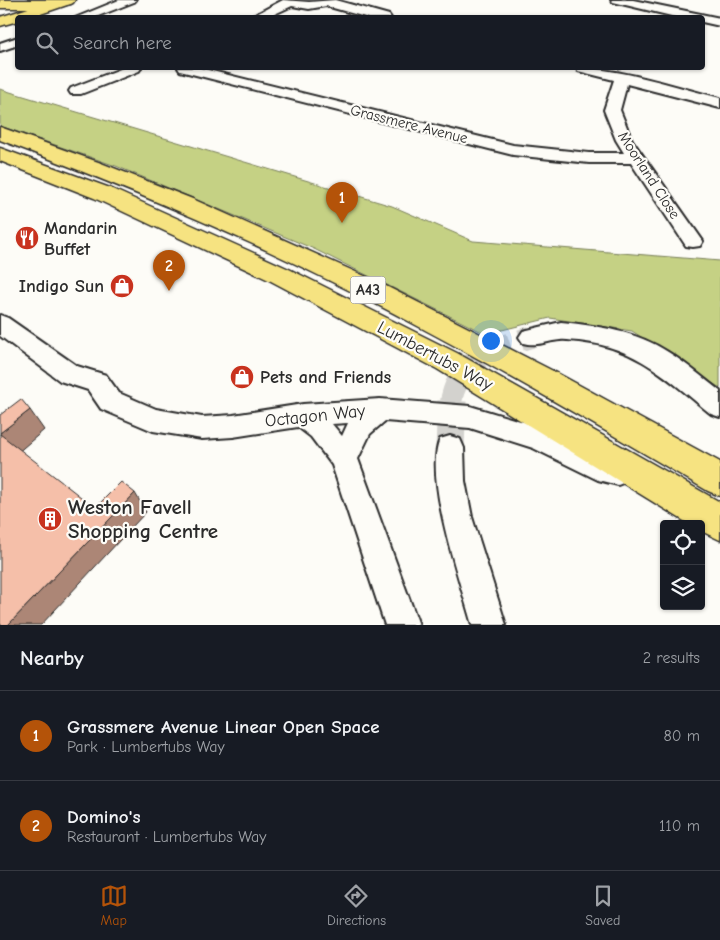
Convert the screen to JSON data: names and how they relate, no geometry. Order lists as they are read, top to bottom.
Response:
{
  "streets": {
    "main road": ["A43", "Lumbertubs Way"],
    "street": ["Grassmere Avenue", "Moorland Close", "Octagon Way"]
  },
  "crossings": [
    ["Grassmere Avenue", "Moorland Close"],
    ["Lumbertubs Way", "Octagon Way"]
  ],
  "places": {
    "restaurant": ["Mandarin Buffet"],
    "shop": ["Indigo Sun", "Pets and Friends"],
    "building": ["Weston Favell Shopping Centre"]
  },
  "page": {
    "search": "Search here",
    "pins": ["1", "2"],
    "heading": ["Nearby", "2 results"],
    "list": [
      {
        "mark": "1",
        "name": "Grassmere Avenue Linear Open Space",
        "note": "Park · Lumbertubs Way",
        "value": "80 m"
      },
      {
        "mark": "2",
        "name": "Domino's",
        "note": "Restaurant · Lumbertubs Way",
        "value": "110 m"
      }
    ],
    "nav": ["Map", "Directions", "Saved"]
  }
}
